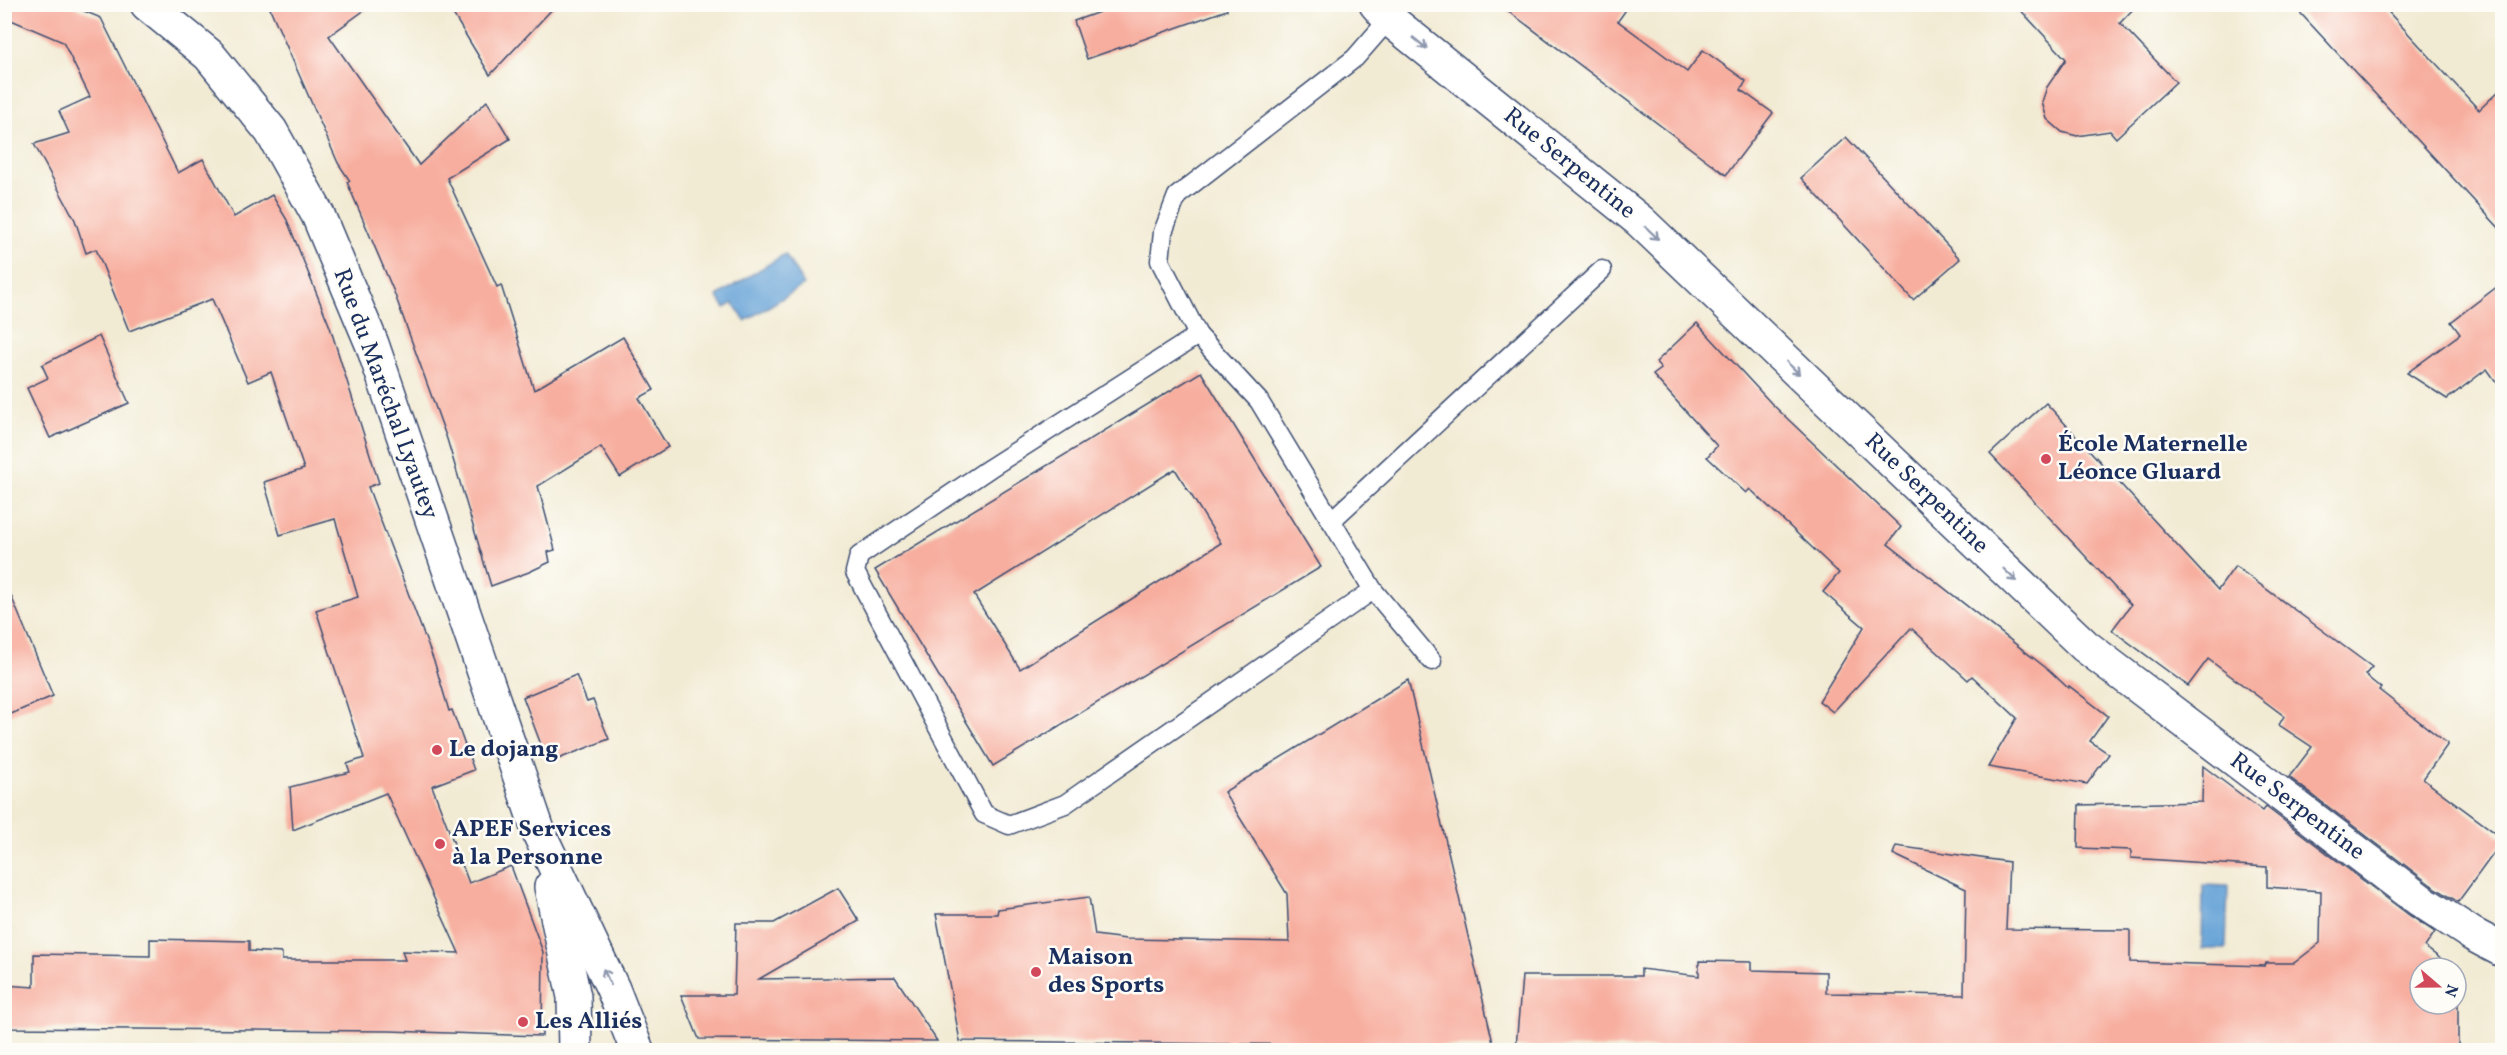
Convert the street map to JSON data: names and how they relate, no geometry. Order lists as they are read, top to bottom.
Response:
{
  "streets": {
    "street": ["Rue Serpentine", "Rue du Maréchal Lyautey"]
  },
  "one_way": ["Rue Serpentine"],
  "places": [
    "École Maternelle Léonce Gluard",
    "Le dojang",
    "APEF Services à la Personne",
    "Maison des Sports",
    "Les Alliés"
  ],
  "north": "right"
}
